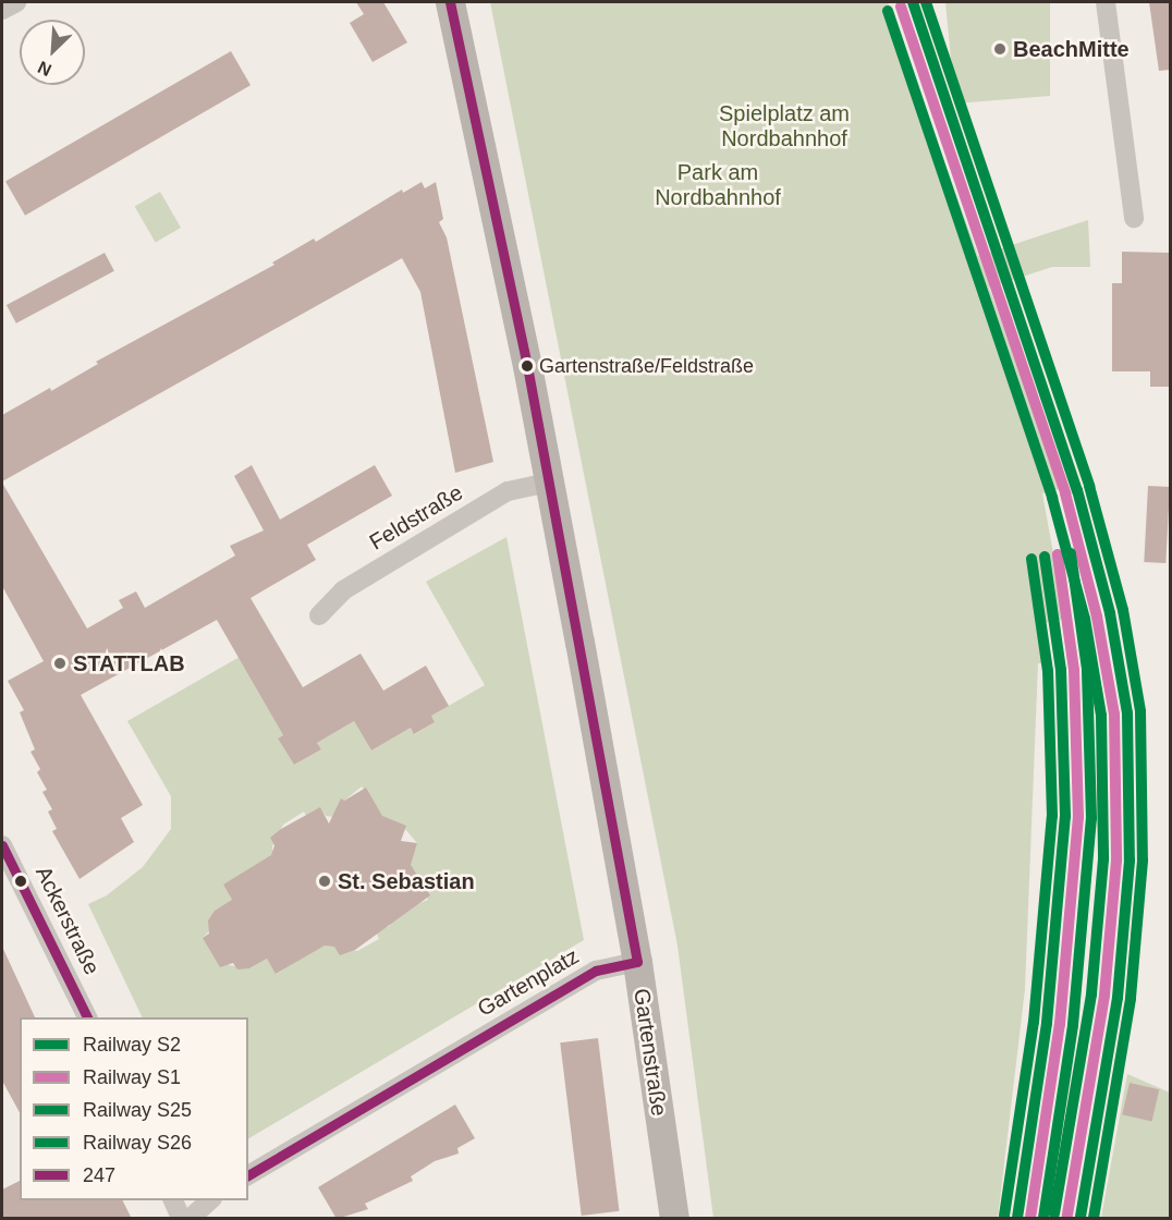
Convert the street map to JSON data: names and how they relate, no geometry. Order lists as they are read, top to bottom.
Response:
{
  "streets": {
    "street": [
      "Feldstraße",
      "Ackerstraße",
      "Gartenplatz",
      "Gartenstraße"
    ]
  },
  "crossings": [
    ["Feldstraße", "Gartenstraße"],
    ["Gartenplatz", "Gartenstraße"]
  ],
  "parks": ["Spielplatz am Nordbahnhof", "Park am Nordbahnhof"],
  "places": [
    "BeachMitte",
    "Gartenstraße/Feldstraße",
    "STATTLAB",
    "St. Sebastian"
  ],
  "lines": [
    "rail line S2",
    "rail line S25",
    "transit line 247",
    "rail line S1",
    "rail line S26"
  ],
  "legend": [
    "Railway S2",
    "Railway S1",
    "Railway S25",
    "Railway S26",
    "247"
  ],
  "north": "bottom left"
}
